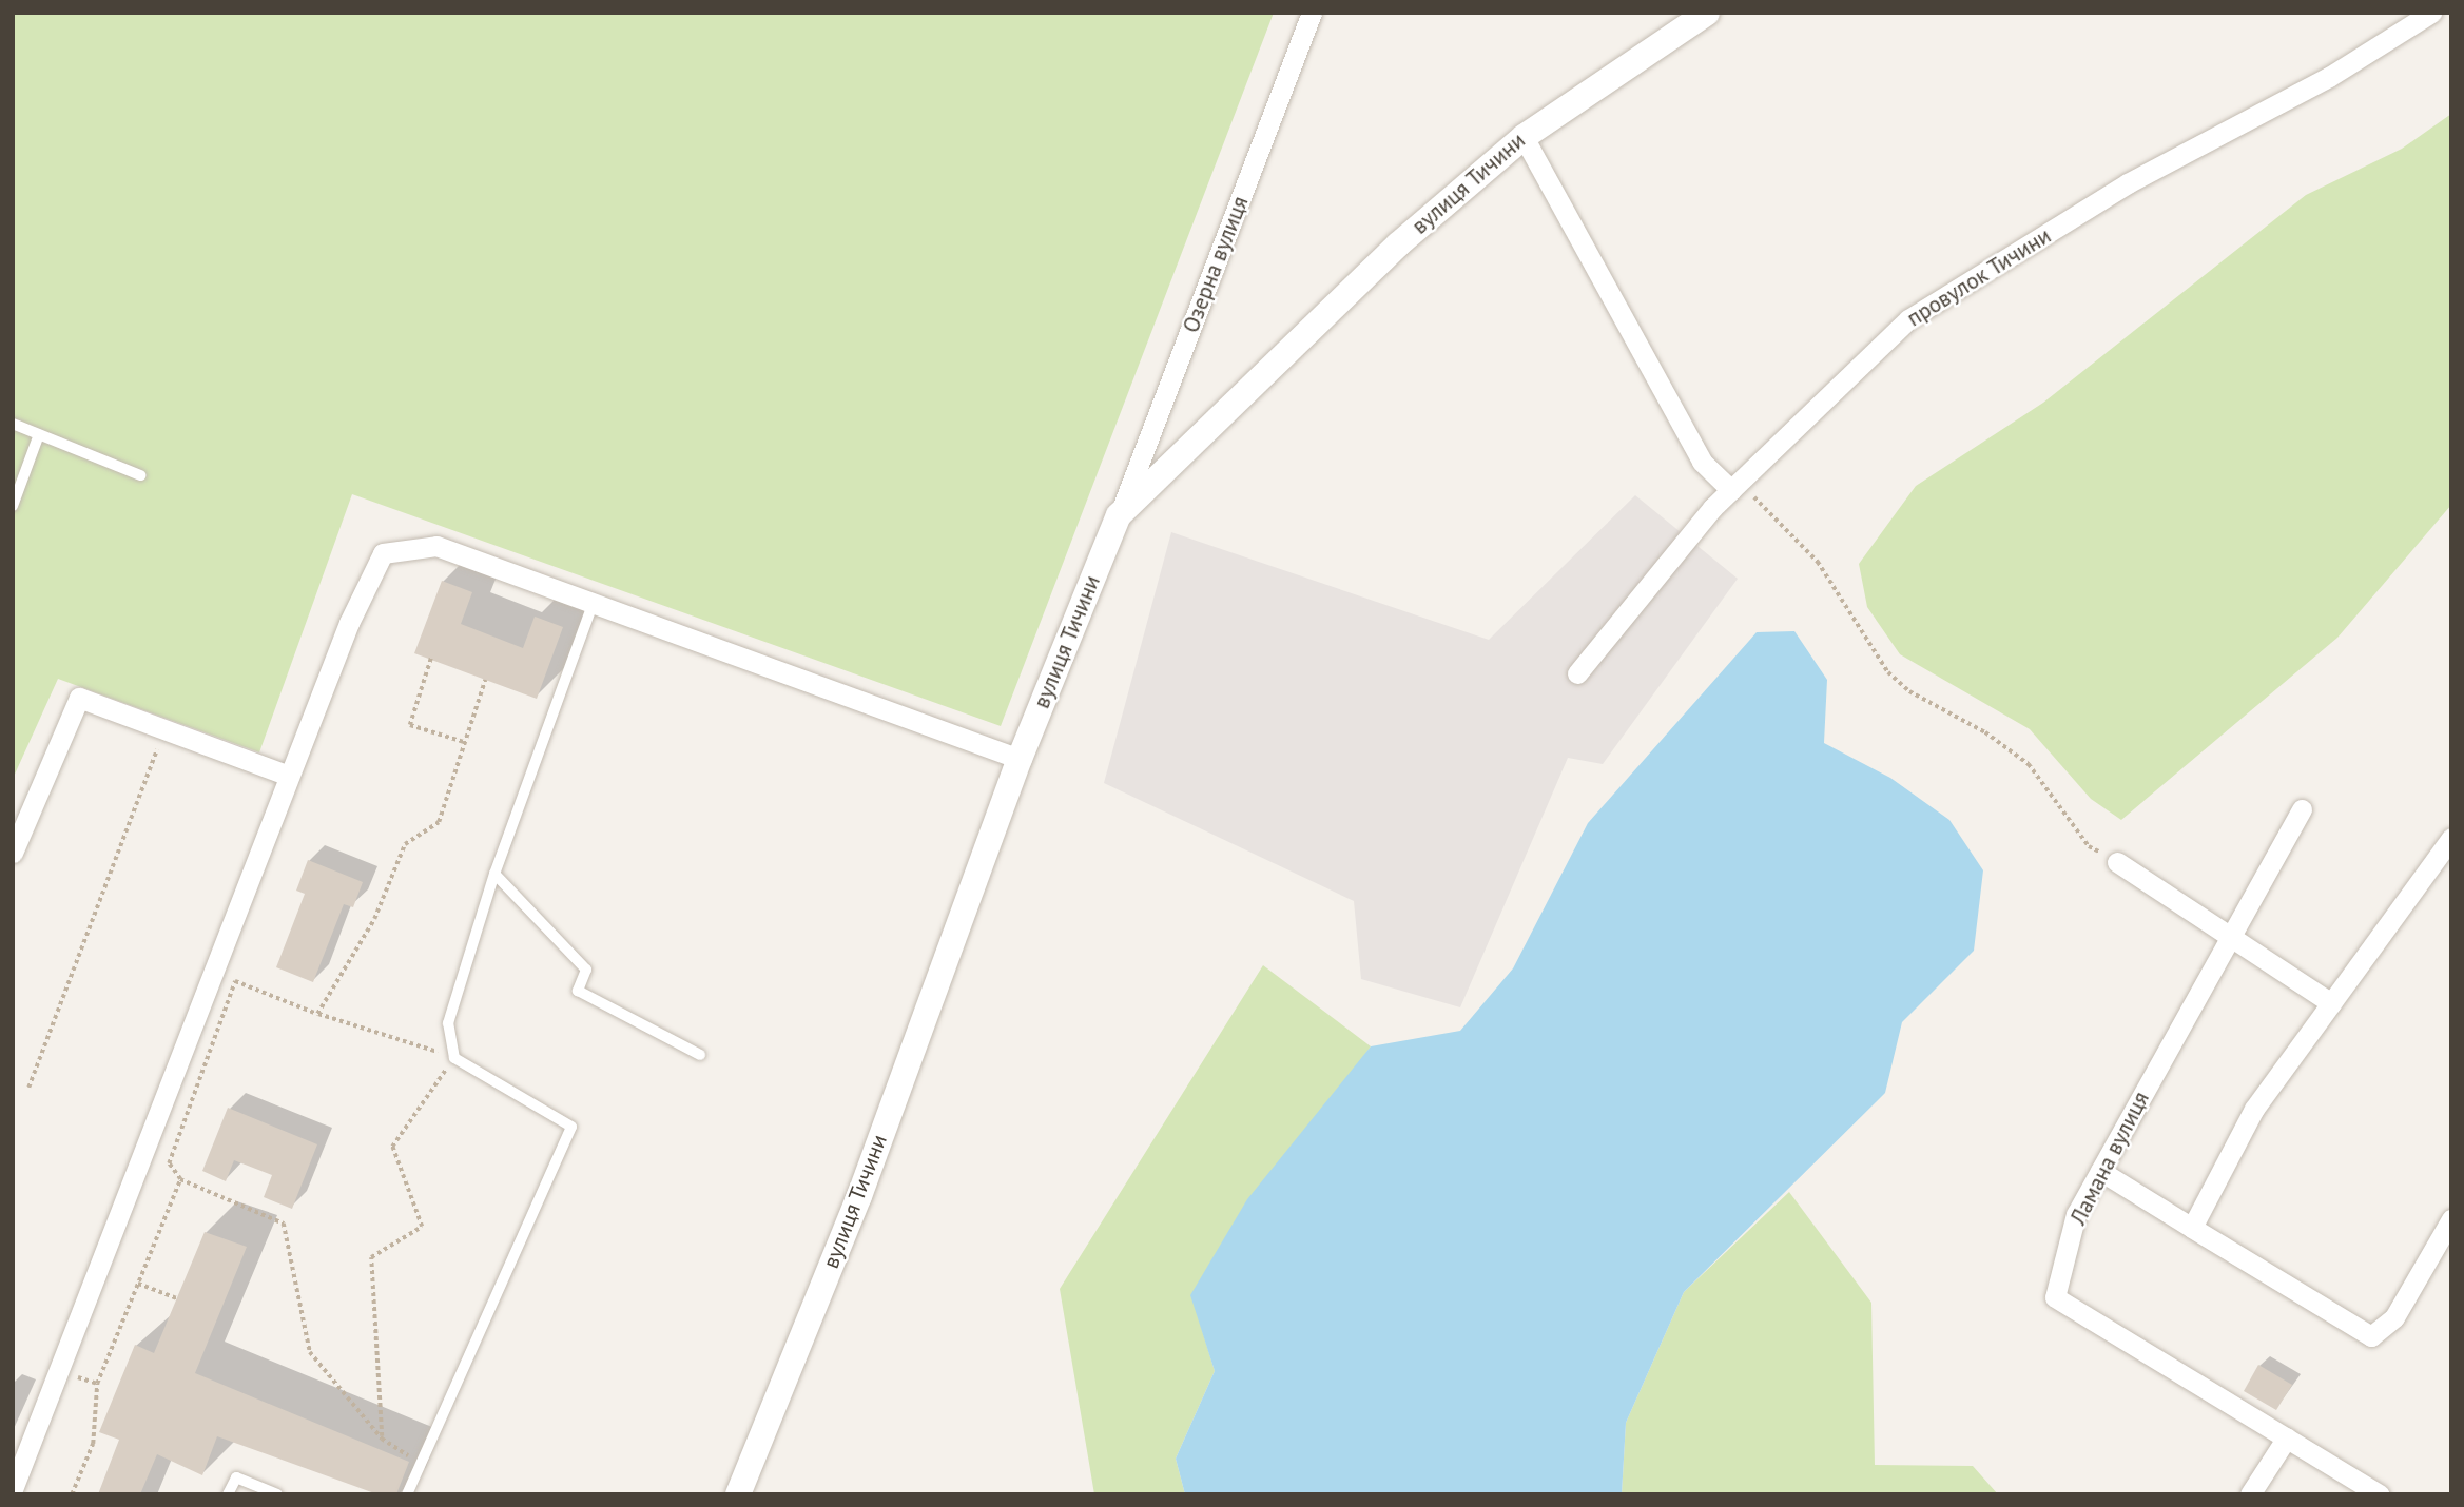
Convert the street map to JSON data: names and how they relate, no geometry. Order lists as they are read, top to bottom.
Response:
{
  "streets": {
    "street": [
      "вулиця Тичини",
      "Озерна вулиця",
      "провулок Тичини",
      "Ламана вулиця"
    ]
  },
  "crossings": [
    ["вулиця Тичини", "Озерна вулиця"]
  ]
}
